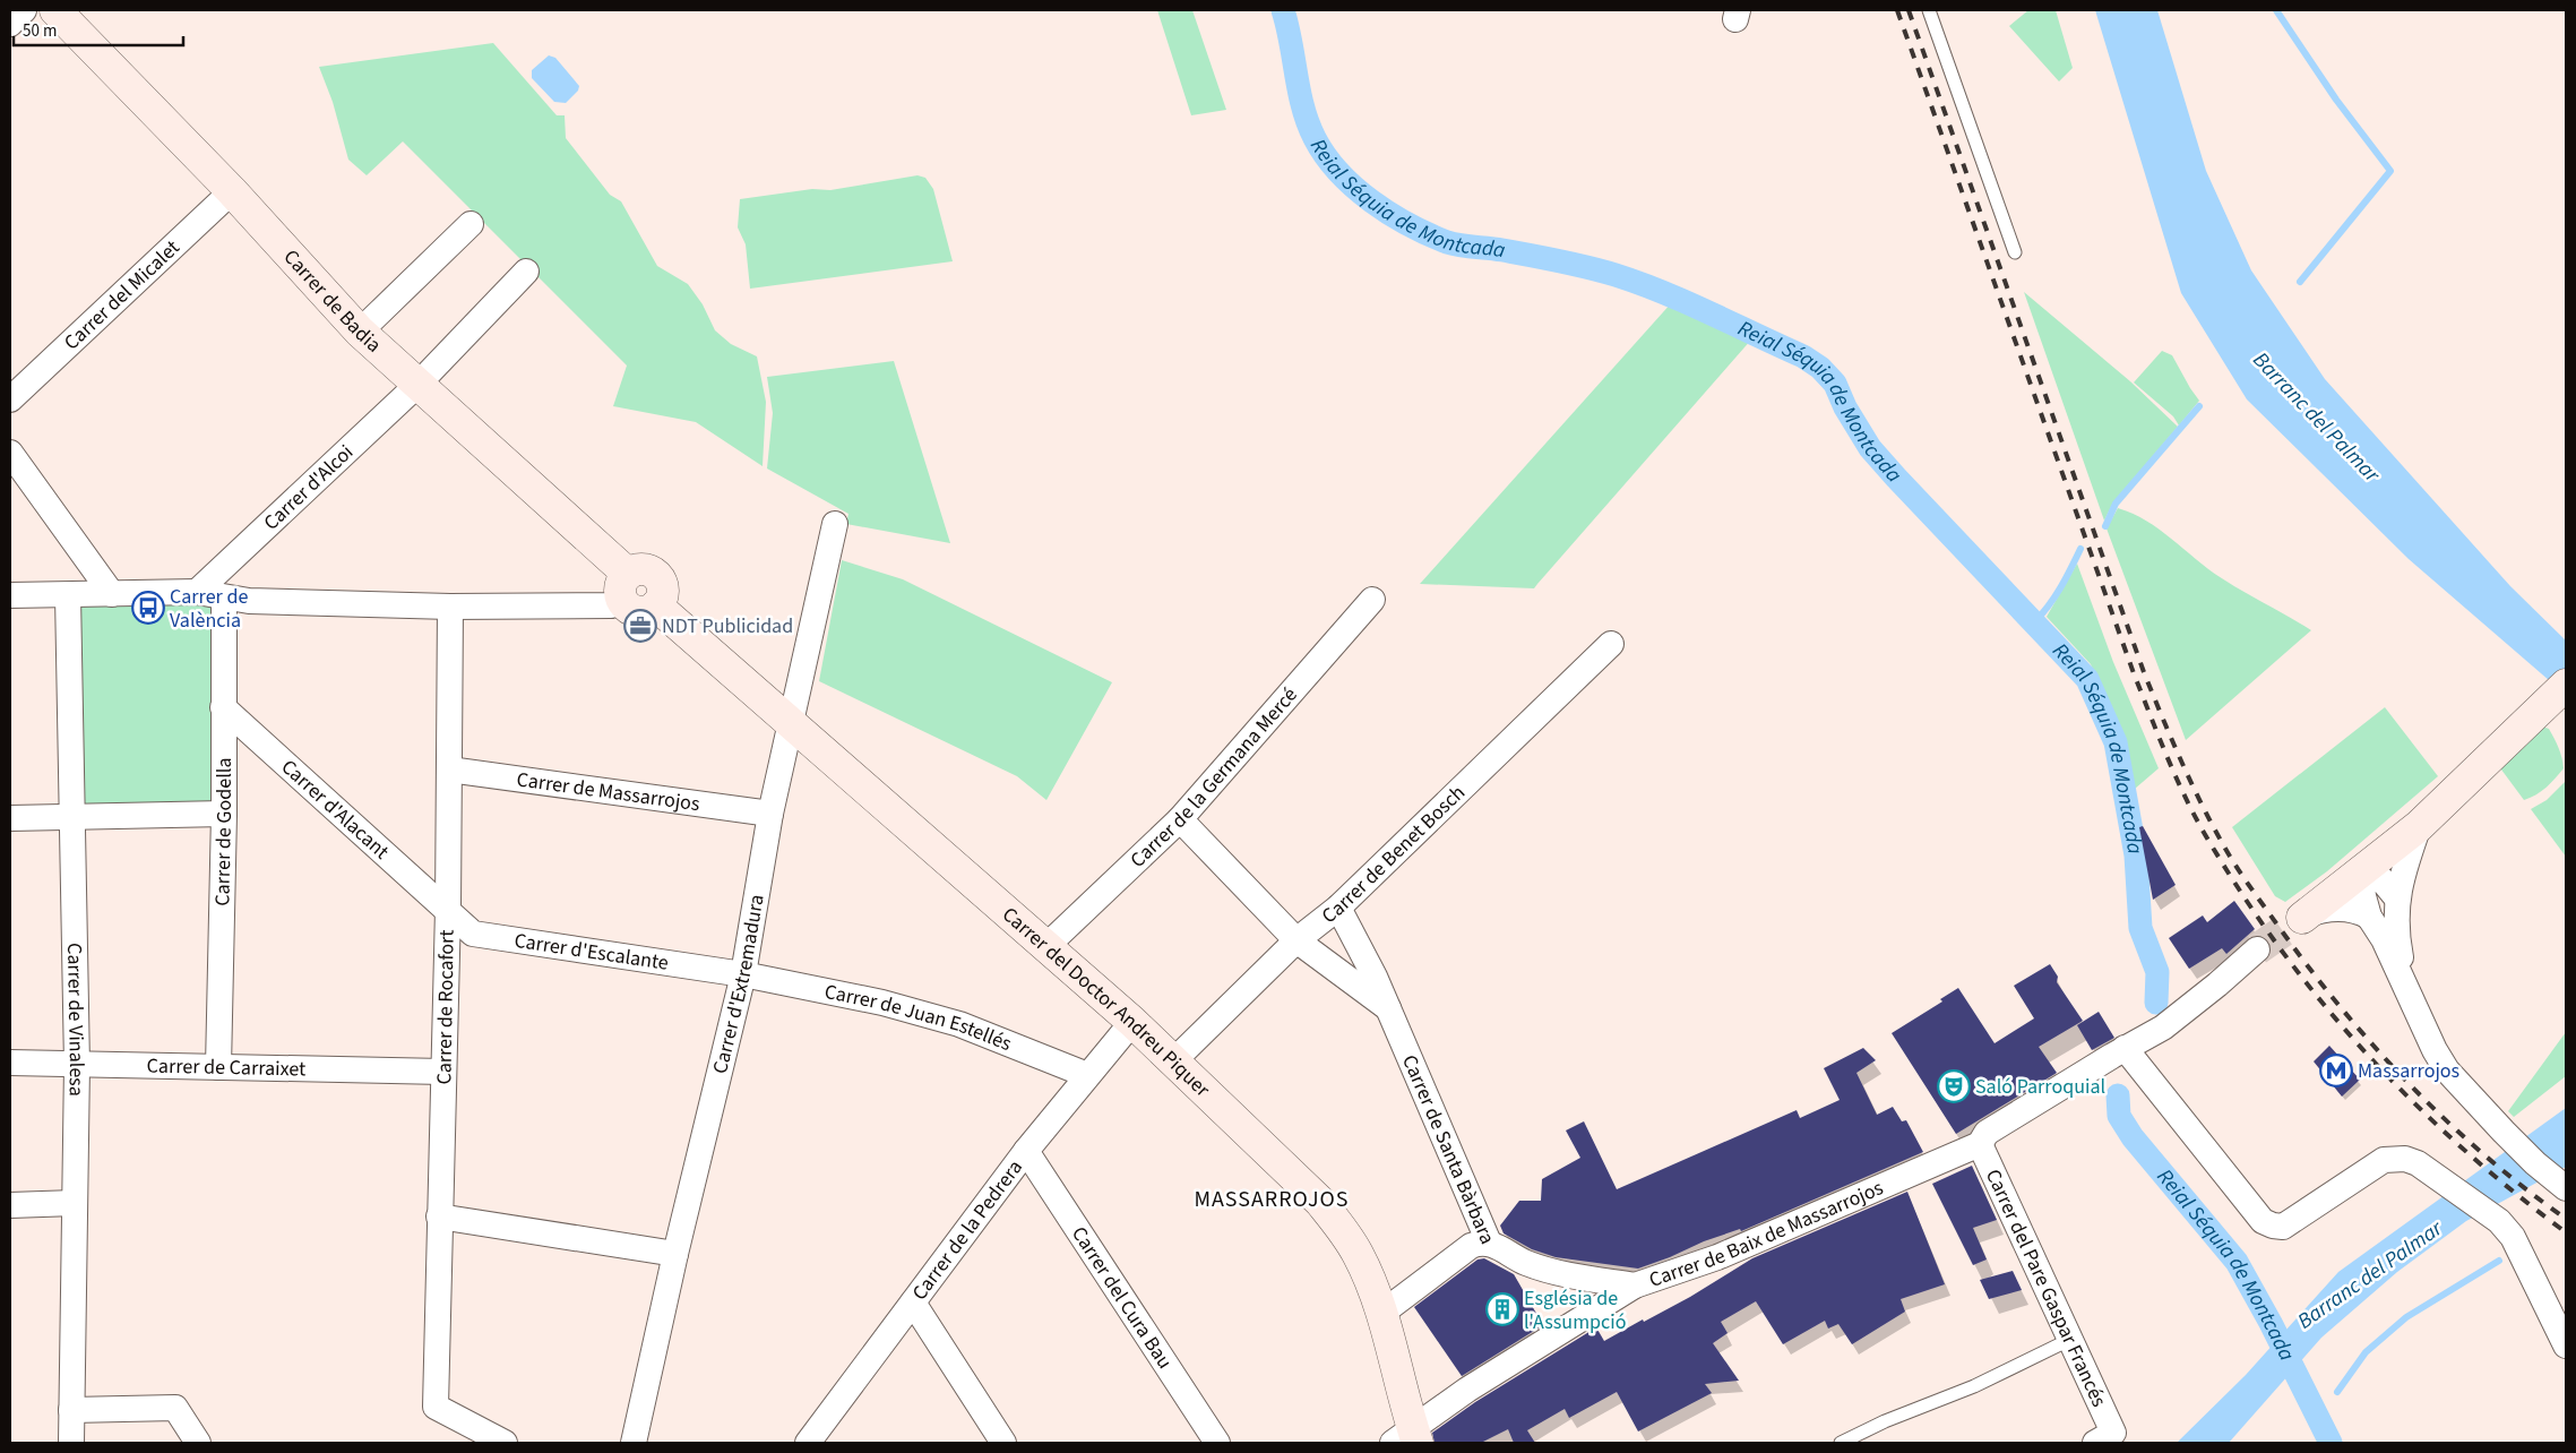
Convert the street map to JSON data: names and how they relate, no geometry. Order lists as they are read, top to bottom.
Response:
{
  "streets": {
    "street": [
      "Carrer del Micalet",
      "Carrer de Badia",
      "Carrer d'Alcoi",
      "Carrer de la Germana Mercé",
      "Carrer de Massarrojos",
      "Carrer d'Alacant",
      "Carrer de Godella",
      "Carrer de Benet Bosch",
      "Carrer d'Escalante",
      "Carrer d'Extremadura",
      "Carrer del Doctor Andreu Piquer",
      "Carrer de Rocafort",
      "Carrer de Juan Estellés",
      "Carrer de Vinalesa",
      "Carrer de Carraixet",
      "Carrer de Santa Bàrbara",
      "Carrer de la Pedrera",
      "Carrer de Baix de Massarrojos",
      "Carrer del Pare Gaspar Francés",
      "Carrer del Cura Bau"
    ]
  },
  "crossings": [
    ["Carrer del Micalet", "Carrer de Badia"],
    ["Carrer de Badia", "Carrer d'Alcoi"],
    ["Carrer de la Germana Mercé", "Carrer del Doctor Andreu Piquer"],
    ["Carrer de Massarrojos", "Carrer d'Extremadura"],
    ["Carrer de Massarrojos", "Carrer de Rocafort"],
    ["Carrer d'Alacant", "Carrer de Godella"],
    ["Carrer d'Alacant", "Carrer d'Escalante"],
    ["Carrer d'Alacant", "Carrer de Rocafort"],
    ["Carrer de Godella", "Carrer de Carraixet"],
    ["Carrer de Benet Bosch", "Carrer del Doctor Andreu Piquer"],
    ["Carrer de Benet Bosch", "Carrer de Santa Bàrbara"],
    ["Carrer d'Escalante", "Carrer d'Extremadura"],
    ["Carrer d'Escalante", "Carrer de Rocafort"],
    ["Carrer d'Escalante", "Carrer de Juan Estellés"],
    ["Carrer d'Extremadura", "Carrer del Doctor Andreu Piquer"],
    ["Carrer d'Extremadura", "Carrer de Juan Estellés"],
    ["Carrer del Doctor Andreu Piquer", "Carrer de la Pedrera"],
    ["Carrer del Doctor Andreu Piquer", "Carrer de Baix de Massarrojos"],
    ["Carrer de Rocafort", "Carrer de Carraixet"],
    ["Carrer de Juan Estellés", "Carrer de la Pedrera"],
    ["Carrer de Vinalesa", "Carrer de Carraixet"],
    ["Carrer de Santa Bàrbara", "Carrer de Baix de Massarrojos"],
    ["Carrer de la Pedrera", "Carrer del Cura Bau"],
    ["Carrer de Baix de Massarrojos", "Carrer del Pare Gaspar Francés"]
  ],
  "districts": ["MASSARROJOS"],
  "water": ["Reial Séquia de Montcada", "Barranc del Palmar"],
  "places": {
    "bus stop": ["Carrer de València"],
    "office": ["NDT Publicidad"],
    "metro station": ["Massarrojos"],
    "theatre": ["Saló Parroquial"],
    "building": ["Església de l'Assumpció"]
  },
  "scale_bar": "50 m"
}
